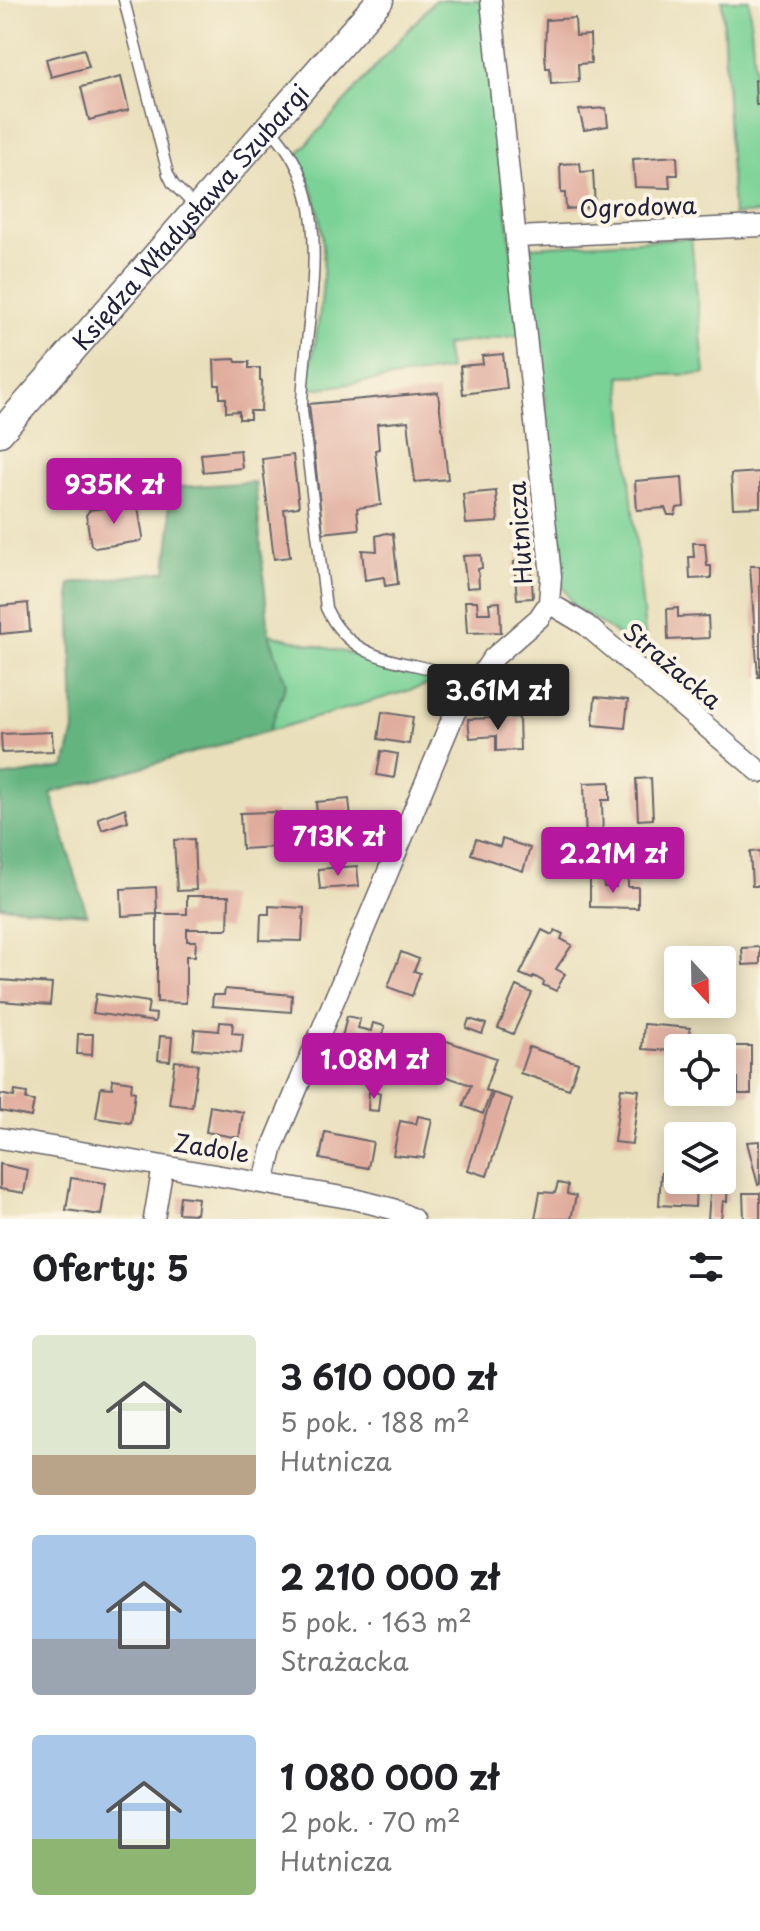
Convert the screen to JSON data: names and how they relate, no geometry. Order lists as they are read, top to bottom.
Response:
{
  "streets": {
    "street": [
      "Ogrodowa",
      "Księdza Władysława Szubargi",
      "Hutnicza",
      "Strażacka",
      "Zadole"
    ]
  },
  "crossings": [
    ["Ogrodowa", "Hutnicza"],
    ["Hutnicza", "Strażacka"],
    ["Hutnicza", "Zadole"]
  ],
  "north": "bottom",
  "page": {
    "price": [
      "935K zł",
      "3.61M zł",
      "713K zł",
      "2.21M zł",
      "1.08M zł"
    ],
    "heading": "Oferty: 5",
    "list": [
      {
        "name": "3 610 000 zł",
        "note": "5 pok. · 188 m² · Hutnicza"
      },
      {
        "name": "2 210 000 zł",
        "note": "5 pok. · 163 m² · Strażacka"
      },
      {
        "name": "1 080 000 zł",
        "note": "2 pok. · 70 m² · Hutnicza"
      }
    ]
  }
}
